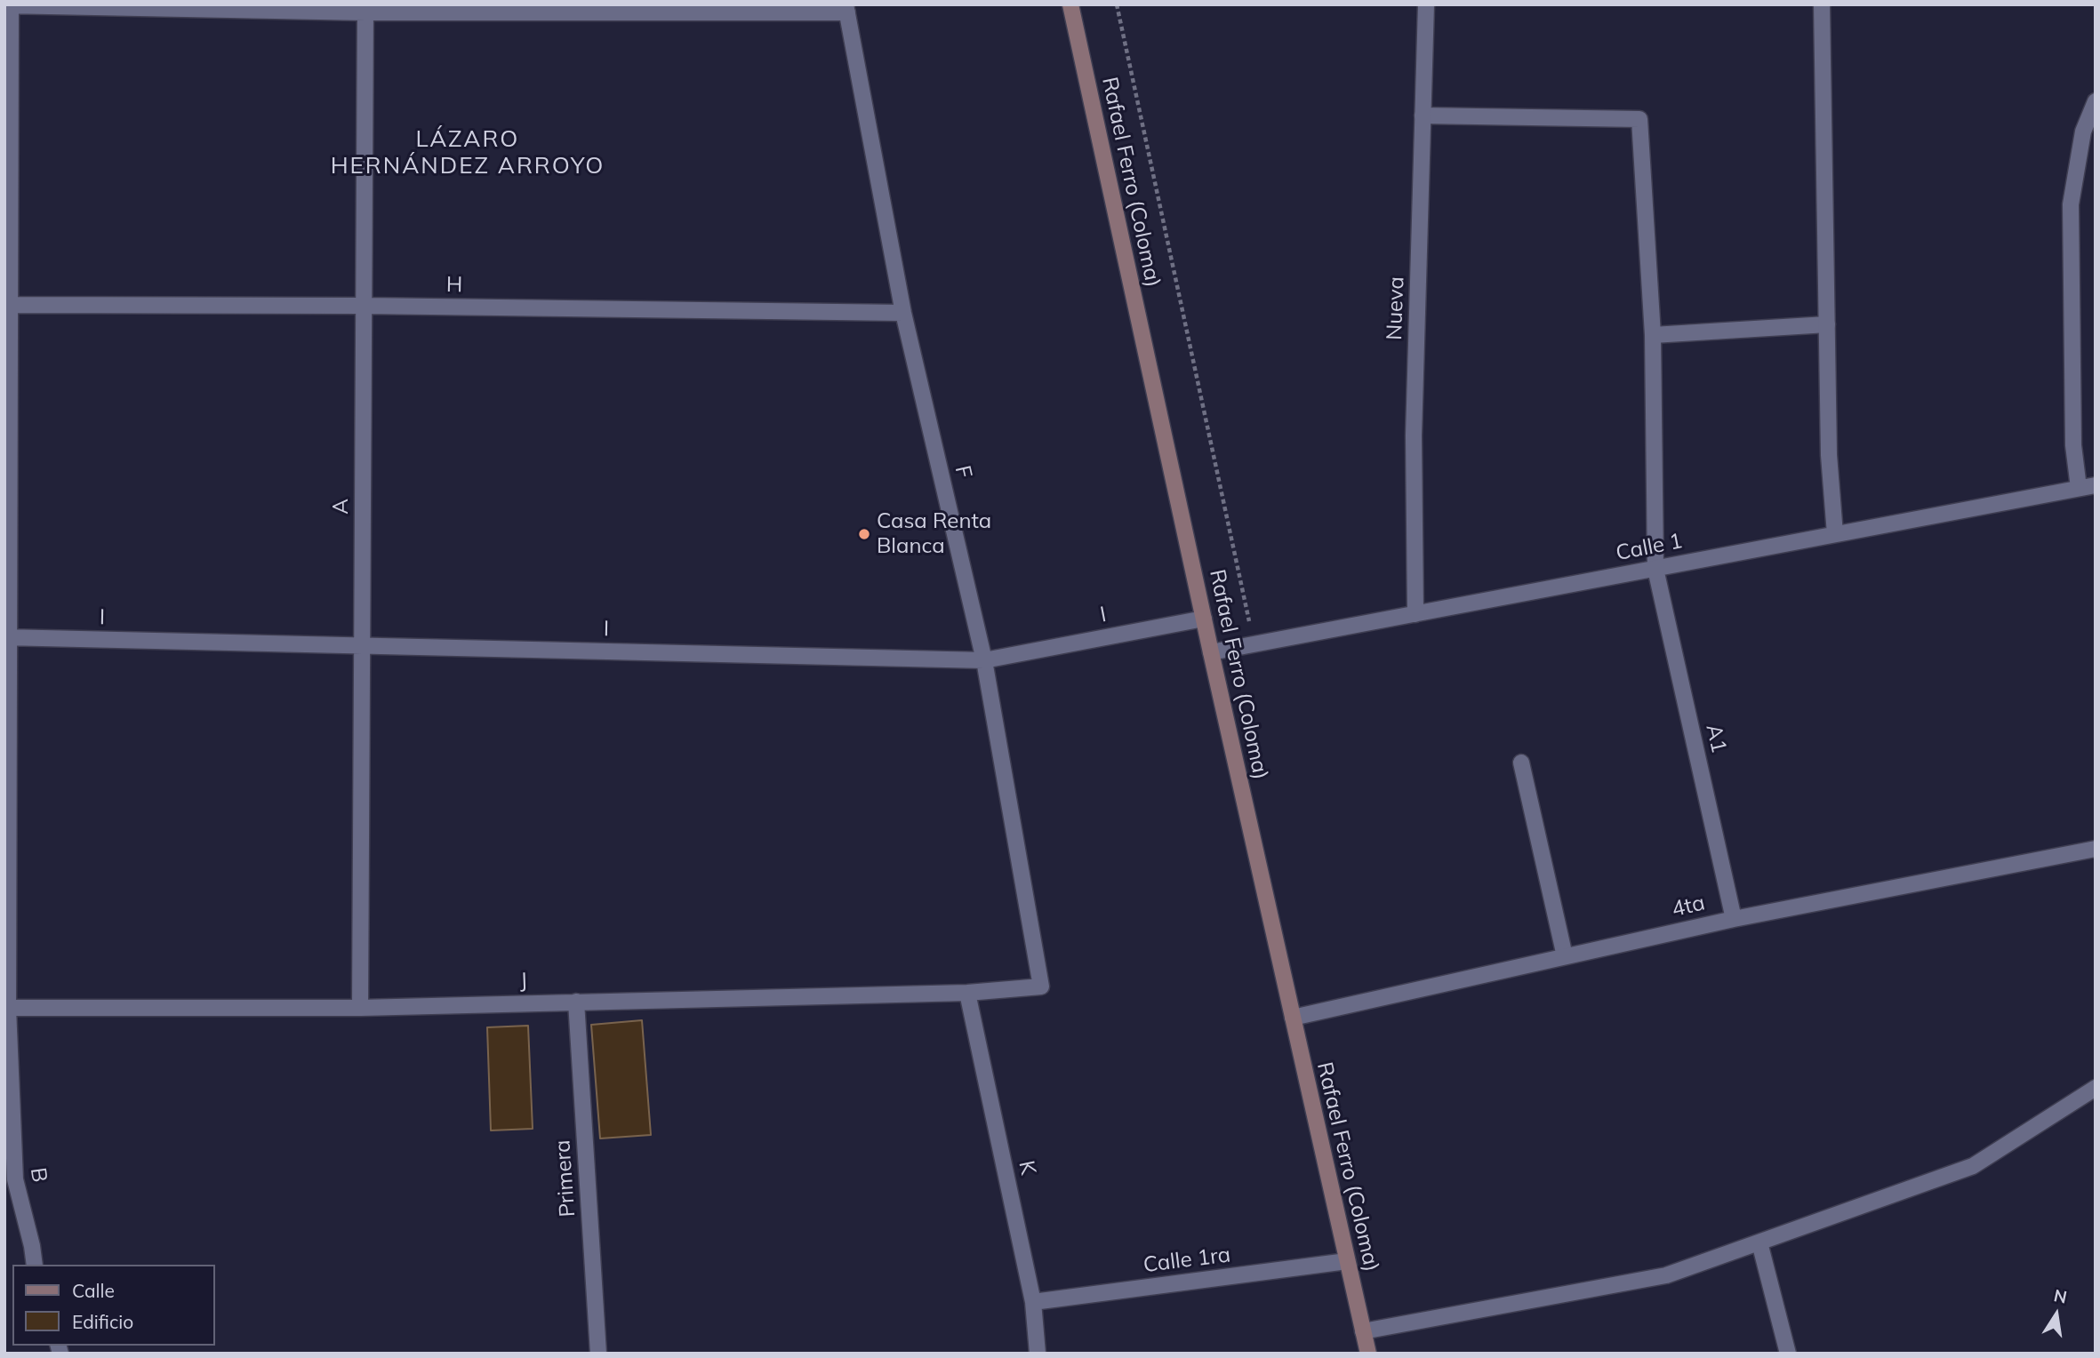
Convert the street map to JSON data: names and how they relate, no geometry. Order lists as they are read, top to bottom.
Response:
{
  "streets": {
    "main road": ["Rafael Ferro (Coloma)"],
    "street": [
      "H",
      "Nueva",
      "F",
      "A",
      "Calle 1",
      "I",
      "A1",
      "4ta",
      "J",
      "K",
      "B",
      "Primera",
      "Calle 1ra"
    ]
  },
  "crossings": [
    ["Rafael Ferro (Coloma)", "Calle 1"],
    ["Rafael Ferro (Coloma)", "I"],
    ["Rafael Ferro (Coloma)", "4ta"],
    ["Rafael Ferro (Coloma)", "Calle 1ra"],
    ["H", "F"],
    ["H", "A"],
    ["H", "B"],
    ["Nueva", "Calle 1"],
    ["Nueva", "A1"],
    ["F", "I"],
    ["F", "J"],
    ["A", "I"],
    ["A", "J"],
    ["Calle 1", "A1"],
    ["I", "B"],
    ["A1", "4ta"],
    ["J", "K"],
    ["J", "B"],
    ["J", "Primera"],
    ["K", "Calle 1ra"]
  ],
  "districts": ["LÁZARO HERNÁNDEZ ARROYO"],
  "places": ["Casa Renta Blanca"],
  "legend": ["Calle", "Edificio"],
  "north": "top"
}
